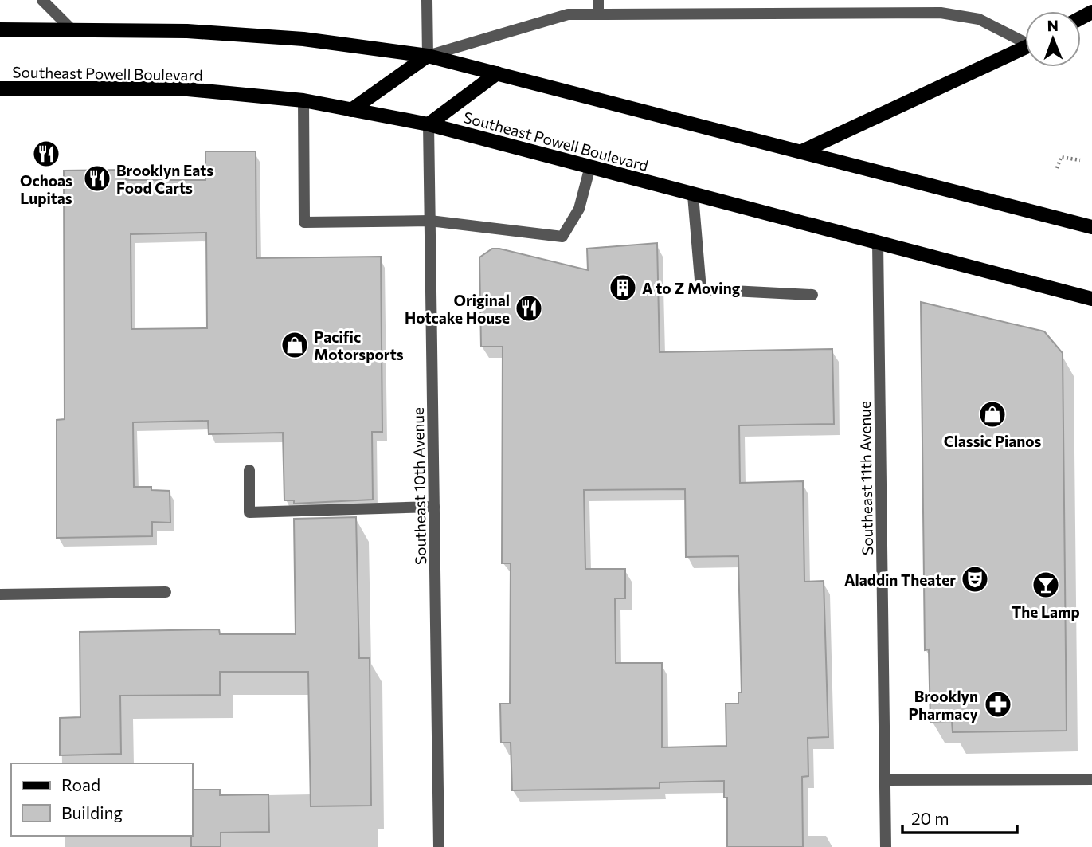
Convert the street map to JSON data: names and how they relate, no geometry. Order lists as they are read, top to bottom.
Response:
{
  "streets": {
    "main road": ["Southeast Powell Boulevard"],
    "street": ["Southeast 11th Avenue", "Southeast 10th Avenue"]
  },
  "crossings": [
    ["Southeast Powell Boulevard", "Southeast 11th Avenue"],
    ["Southeast Powell Boulevard", "Southeast 10th Avenue"]
  ],
  "places": {
    "restaurant": ["Ochoas Lupitas", "Brooklyn Eats Food Carts", "Original Hotcake House"],
    "building": ["A to Z Moving"],
    "shop": ["Pacific Motorsports", "Classic Pianos"],
    "theatre": ["Aladdin Theater"],
    "bar": ["The Lamp"],
    "pharmacy": ["Brooklyn Pharmacy"]
  },
  "legend": ["Road", "Building"],
  "scale_bar": "20 m",
  "north": "top"
}
